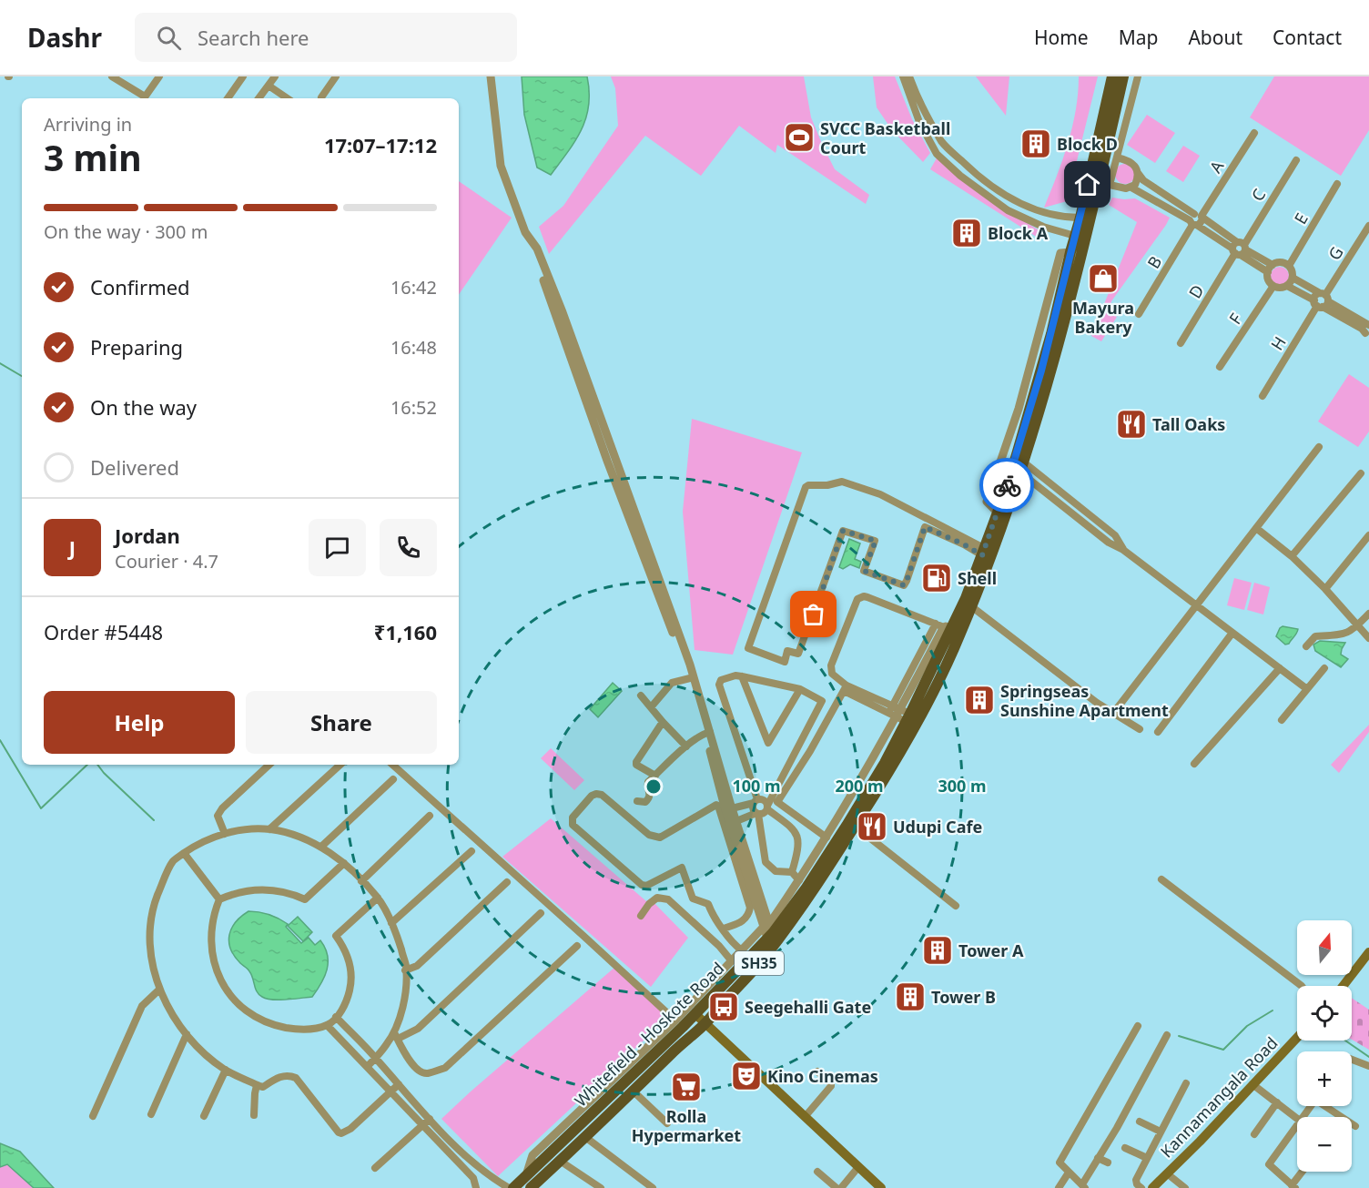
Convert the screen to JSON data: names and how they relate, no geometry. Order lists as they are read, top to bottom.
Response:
{
  "streets": {
    "main road": ["SH35", "Whitefield - Hoskote Road", "Kannamangala Road"],
    "street": [
      "A",
      "C",
      "E",
      "G",
      "B",
      "D",
      "F",
      "H"
    ]
  },
  "crossings": [
    ["A", "B"],
    ["C", "D"],
    ["E", "F"],
    ["G", "H"]
  ],
  "places": {
    "sports": ["SVCC Basketball Court"],
    "building": [
      "Block D",
      "Block A",
      "Springseas Sunshine Apartment",
      "Tower A",
      "Tower B"
    ],
    "shop": ["Mayura Bakery"],
    "restaurant": ["Tall Oaks", "Udupi Cafe"],
    "fuel station": ["Shell"],
    "bus stop": ["Seegehalli Gate"],
    "theatre": ["Kino Cinemas"],
    "supermarket": ["Rolla Hypermarket"]
  },
  "north": "top",
  "page": {
    "header": "Dashr",
    "search": "Search here",
    "nav": [
      "Home",
      "Map",
      "About",
      "Contact"
    ],
    "heading": ["3 min", "Arriving in", "17:07–17:12"],
    "panel": [
      "Jordan",
      "Courier · 4.7",
      "Order #5448",
      "₹1,160"
    ],
    "bar": "On the way · 300 m",
    "list": [
      ["Confirmed", "16:42"],
      ["Preparing", "16:48"],
      ["On the way", "16:52"],
      "Delivered"
    ],
    "round": "J",
    "buttons": ["Help", "Share"],
    "map_buttons": ["+", "−"]
  },
  "rings": ["100 m", "200 m", "300 m"]
}
